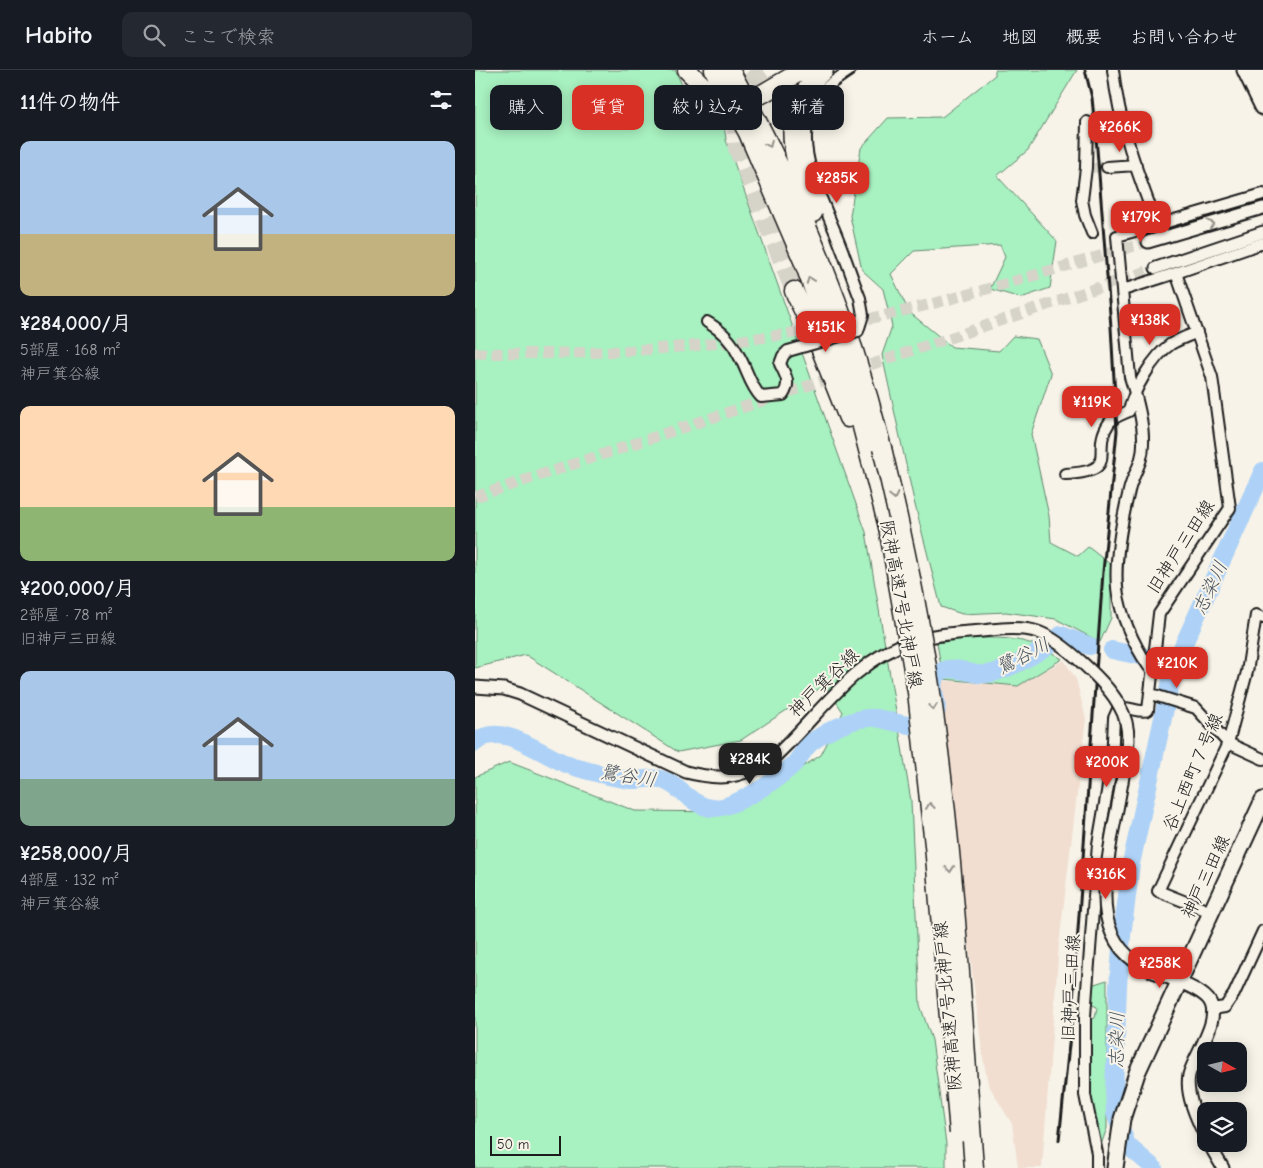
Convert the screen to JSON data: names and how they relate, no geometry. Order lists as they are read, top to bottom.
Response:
{
  "streets": {
    "highway": ["阪神高速7号北神戸線"],
    "main road": ["神戸三田線"],
    "street": ["旧神戸三田線", "神戸箕谷線", "谷上西町７号線"]
  },
  "crossings": [
    ["神戸箕谷線", "神戸三田線"],
    ["谷上西町７号線", "神戸三田線"]
  ],
  "water": ["志染川", "鷺谷川"],
  "scale_bar": "50 m",
  "north": "right",
  "page": {
    "header": "Habito",
    "search": "ここで検索",
    "nav": [
      "ホーム",
      "地図",
      "概要",
      "お問い合わせ"
    ],
    "heading": "11件の物件",
    "chip": [
      "購入",
      "賃貸",
      "絞り込み",
      "新着"
    ],
    "price": [
      "¥266K",
      "¥285K",
      "¥179K",
      "¥138K",
      "¥151K",
      "¥119K",
      "¥210K",
      "¥284K",
      "¥200K",
      "¥316K",
      "¥258K"
    ],
    "list": [
      {
        "name": "¥284,000/月",
        "note": "5部屋 · 168 m² · 神戸箕谷線"
      },
      {
        "name": "¥200,000/月",
        "note": "2部屋 · 78 m² · 旧神戸三田線"
      },
      {
        "name": "¥258,000/月",
        "note": "4部屋 · 132 m² · 神戸箕谷線"
      }
    ],
    "scale": "50 m"
  }
}
